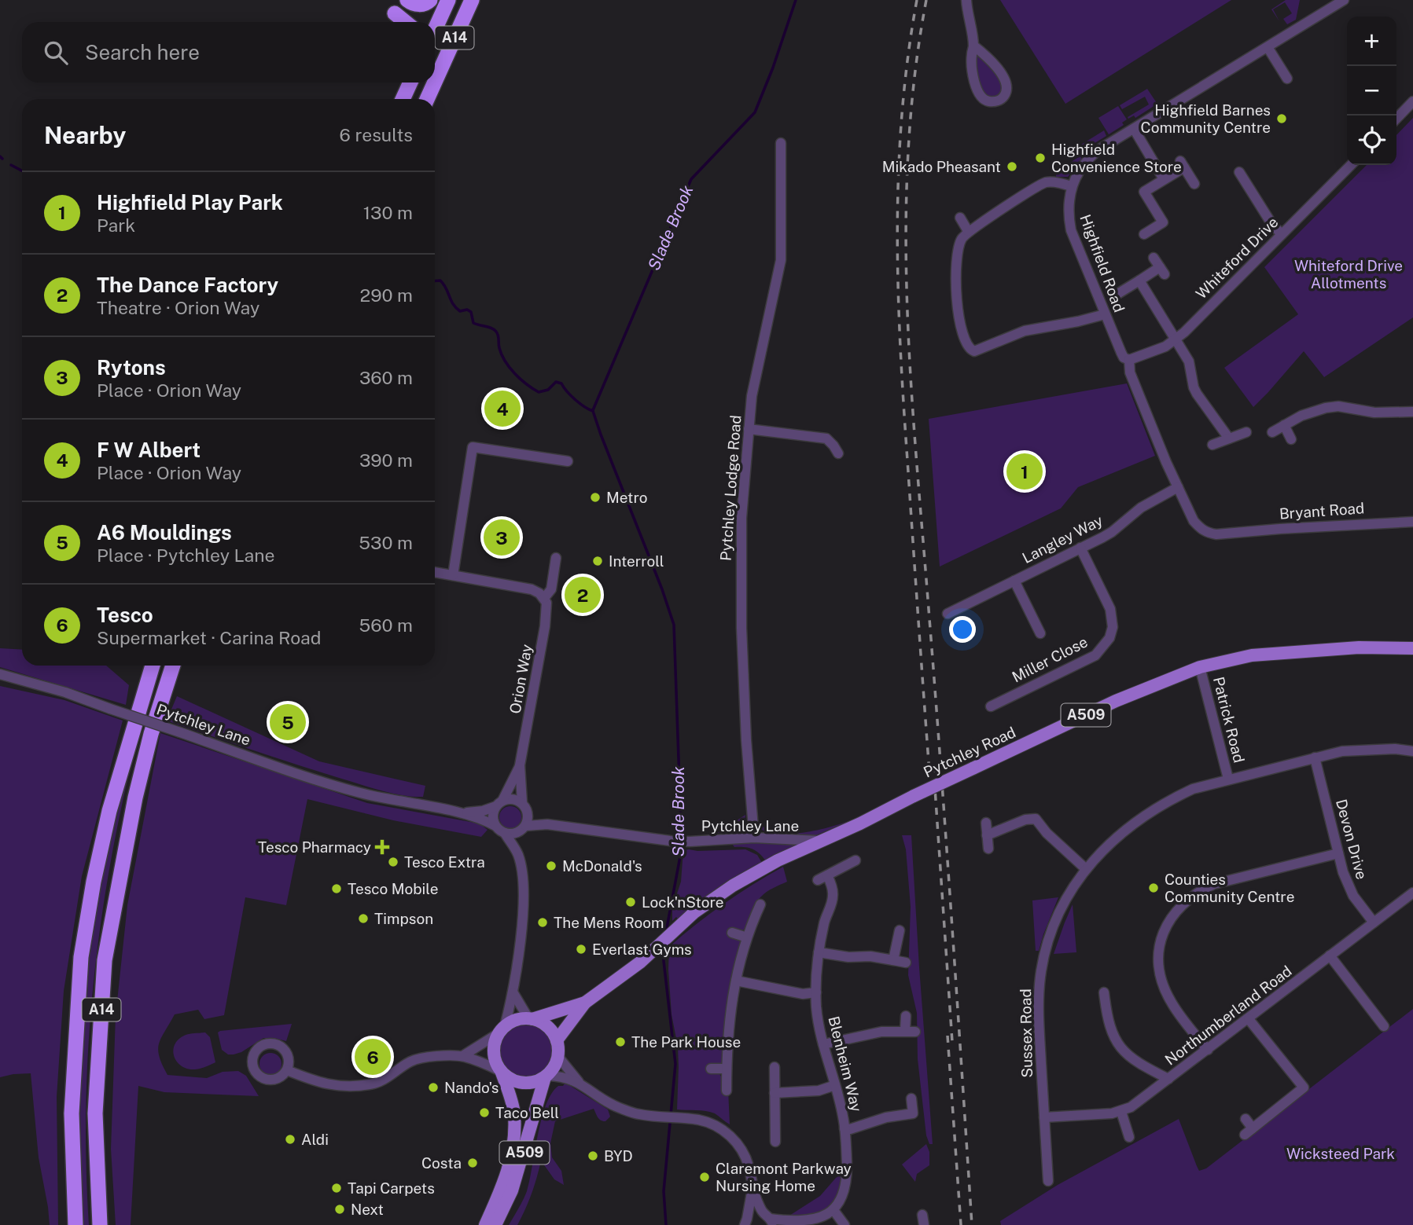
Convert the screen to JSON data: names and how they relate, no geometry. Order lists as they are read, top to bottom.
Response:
{
  "streets": {
    "highway": ["A14"],
    "main road": ["A509", "Pytchley Road"],
    "street": [
      "Whiteford Drive",
      "Highfield Road",
      "Pytchley Lodge Road",
      "Bryant Road",
      "Langley Way",
      "Miller Close",
      "Orion Way",
      "Patrick Road",
      "Pytchley Lane",
      "Devon Drive",
      "Northumberland Road",
      "Sussex Road",
      "Blenheim Way"
    ]
  },
  "crossings": [
    ["Whiteford Drive", "Highfield Road"],
    ["Highfield Road", "Bryant Road"],
    ["Highfield Road", "Langley Way"],
    ["Pytchley Lodge Road", "Pytchley Lane"],
    ["Langley Way", "Miller Close"],
    ["Orion Way", "Pytchley Lane"],
    ["A509", "Pytchley Road"],
    ["Patrick Road", "Pytchley Road"],
    ["Patrick Road", "Sussex Road"],
    ["Pytchley Lane", "Pytchley Road"],
    ["Devon Drive", "Northumberland Road"],
    ["Northumberland Road", "Sussex Road"]
  ],
  "water": ["Slade Brook"],
  "parks": ["Whiteford Drive Allotments", "Wicksteed Park"],
  "places": {
    "other": [
      "Highfield Barnes Community Centre",
      "Highfield Convenience Store",
      "Mikado Pheasant",
      "Metro",
      "Interroll",
      "Tesco Extra",
      "McDonald's",
      "Counties Community Centre",
      "Tesco Mobile",
      "Lock'nStore",
      "Timpson",
      "The Mens Room",
      "Everlast Gyms",
      "The Park House",
      "Nando's",
      "Taco Bell",
      "Aldi",
      "BYD",
      "Costa",
      "Claremont Parkway Nursing Home",
      "Tapi Carpets",
      "Next"
    ],
    "health": ["Tesco Pharmacy"]
  },
  "page": {
    "map_buttons": ["+", "−"],
    "search": "Search here",
    "heading": ["Nearby", "6 results"],
    "list": [
      {
        "mark": "1",
        "name": "Highfield Play Park",
        "note": "Park",
        "value": "130 m"
      },
      {
        "mark": "2",
        "name": "The Dance Factory",
        "note": "Theatre · Orion Way",
        "value": "290 m"
      },
      {
        "mark": "3",
        "name": "Rytons",
        "note": "Place · Orion Way",
        "value": "360 m"
      },
      {
        "mark": "4",
        "name": "F W Albert",
        "note": "Place · Orion Way",
        "value": "390 m"
      },
      {
        "mark": "5",
        "name": "A6 Mouldings",
        "note": "Place · Pytchley Lane",
        "value": "530 m"
      },
      {
        "mark": "6",
        "name": "Tesco",
        "note": "Supermarket · Carina Road",
        "value": "560 m"
      }
    ],
    "pins": [
      "4",
      "1",
      "3",
      "2",
      "5",
      "6"
    ]
  }
}
